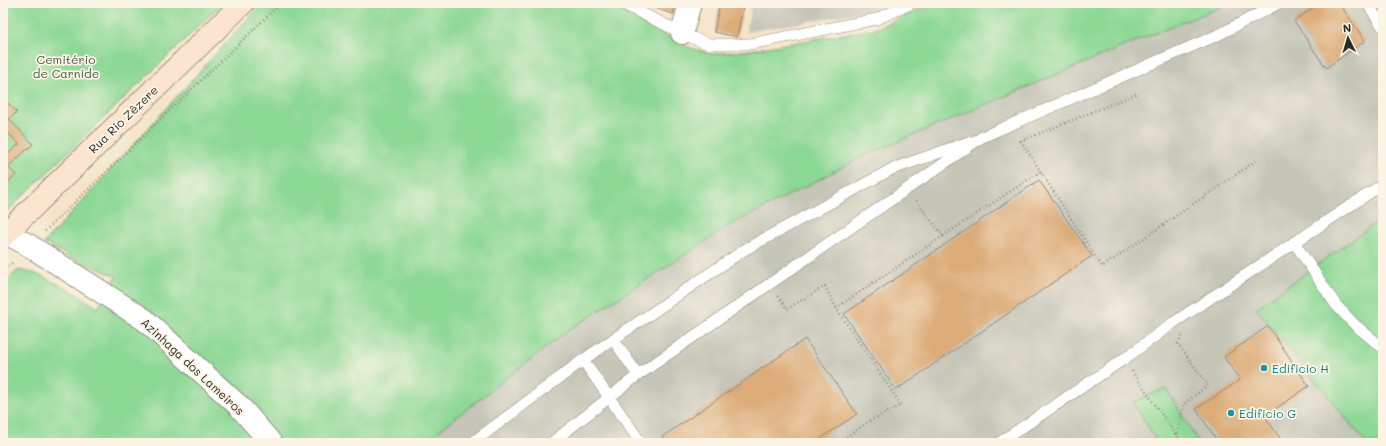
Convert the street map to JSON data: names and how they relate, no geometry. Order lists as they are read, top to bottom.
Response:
{
  "streets": {
    "street": ["Rua Rio Zêzere", "Azinhaga dos Lameiros"]
  },
  "crossings": [
    ["Rua Rio Zêzere", "Azinhaga dos Lameiros"]
  ],
  "parks": ["Cemitério de Carnide"],
  "places": ["Edificio H", "Edificio G"],
  "north": "top"
}
